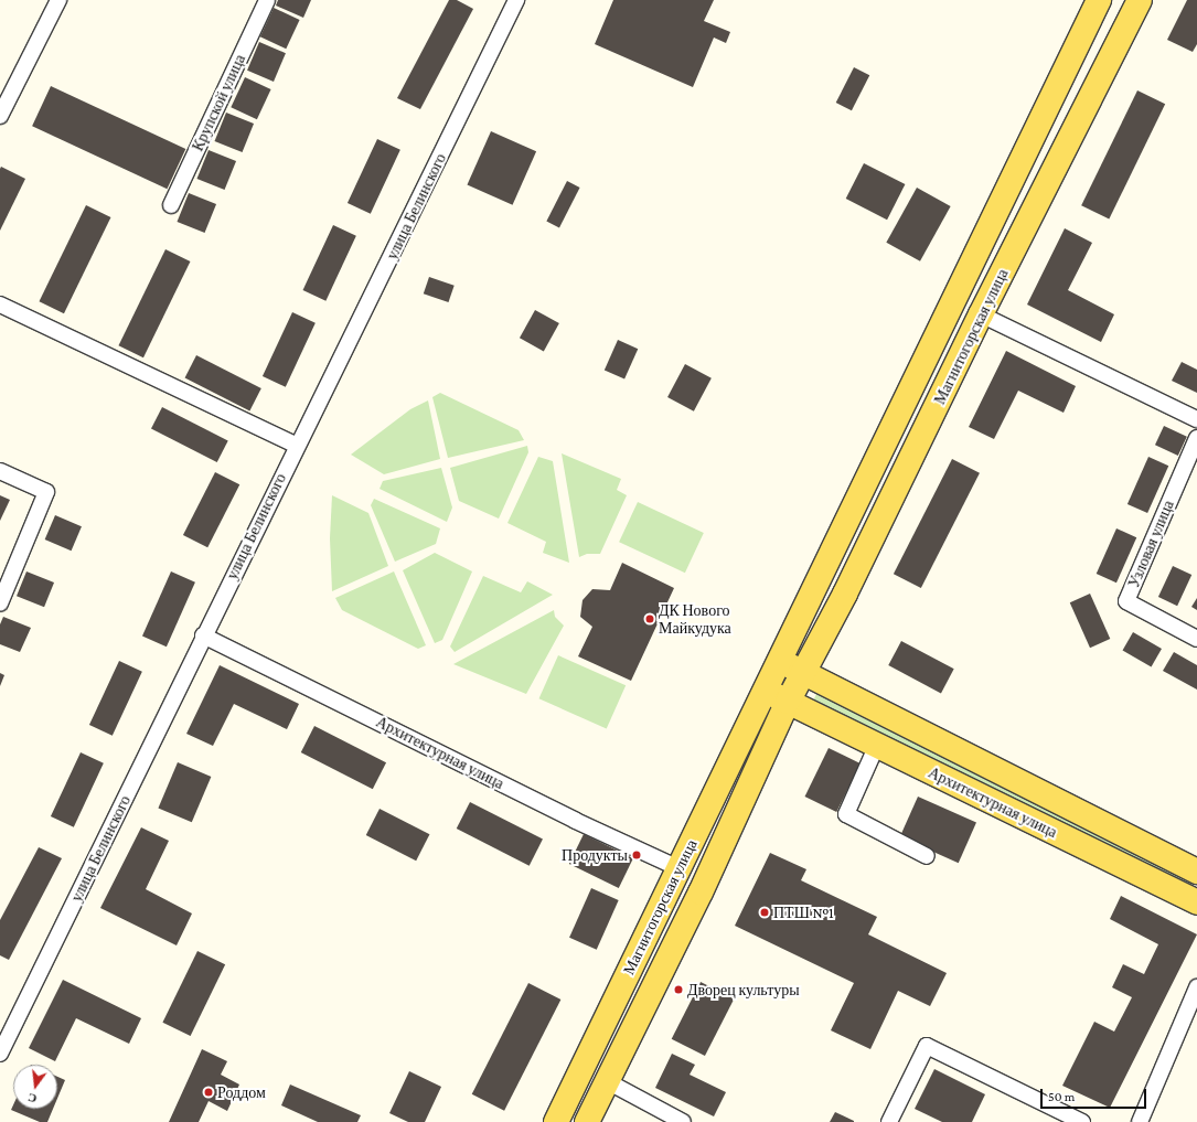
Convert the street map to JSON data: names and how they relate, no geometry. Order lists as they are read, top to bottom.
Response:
{
  "streets": {
    "main road": ["Магнитогорская улица", "Архитектурная улица"],
    "street": ["Крупской улица", "улица Белинского", "Узловая улица"]
  },
  "crossings": [
    ["улица Белинского", "Архитектурная улица"],
    ["Магнитогорская улица", "Архитектурная улица"]
  ],
  "places": [
    "ДК Нового Майкудука",
    "Продукты",
    "ПТШ №1",
    "Дворец культуры",
    "Роддом"
  ],
  "scale_bar": "50 m",
  "north": "bottom"
}
